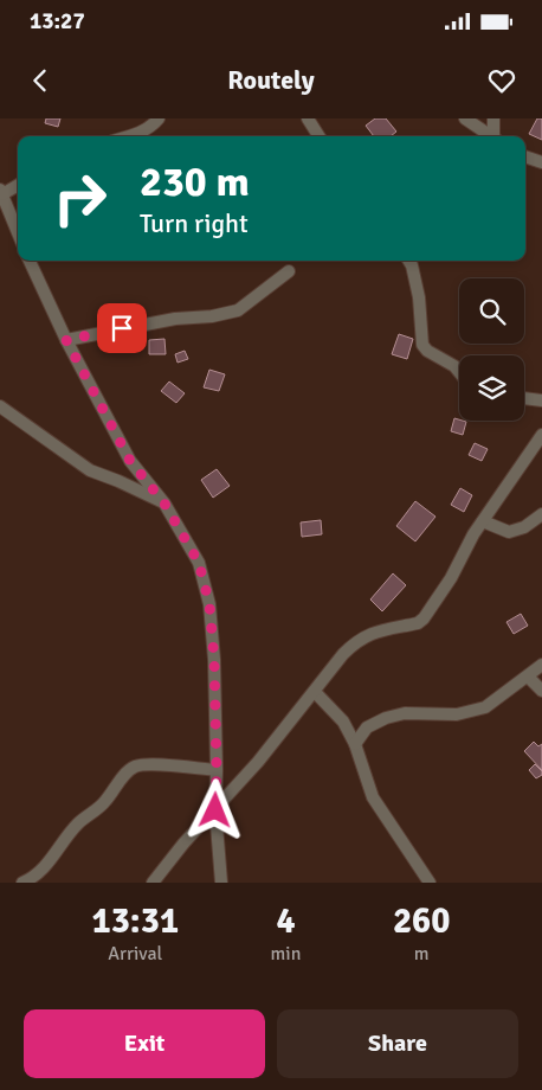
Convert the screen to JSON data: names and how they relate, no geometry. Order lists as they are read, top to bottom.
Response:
{
  "page": {
    "status": "13:27",
    "header": "Routely",
    "turn": ["230 m", "Turn right"],
    "eta": [
      "13:31",
      "Arrival",
      "4",
      "min",
      "260",
      "m"
    ],
    "buttons": ["Exit", "Share"]
  }
}
